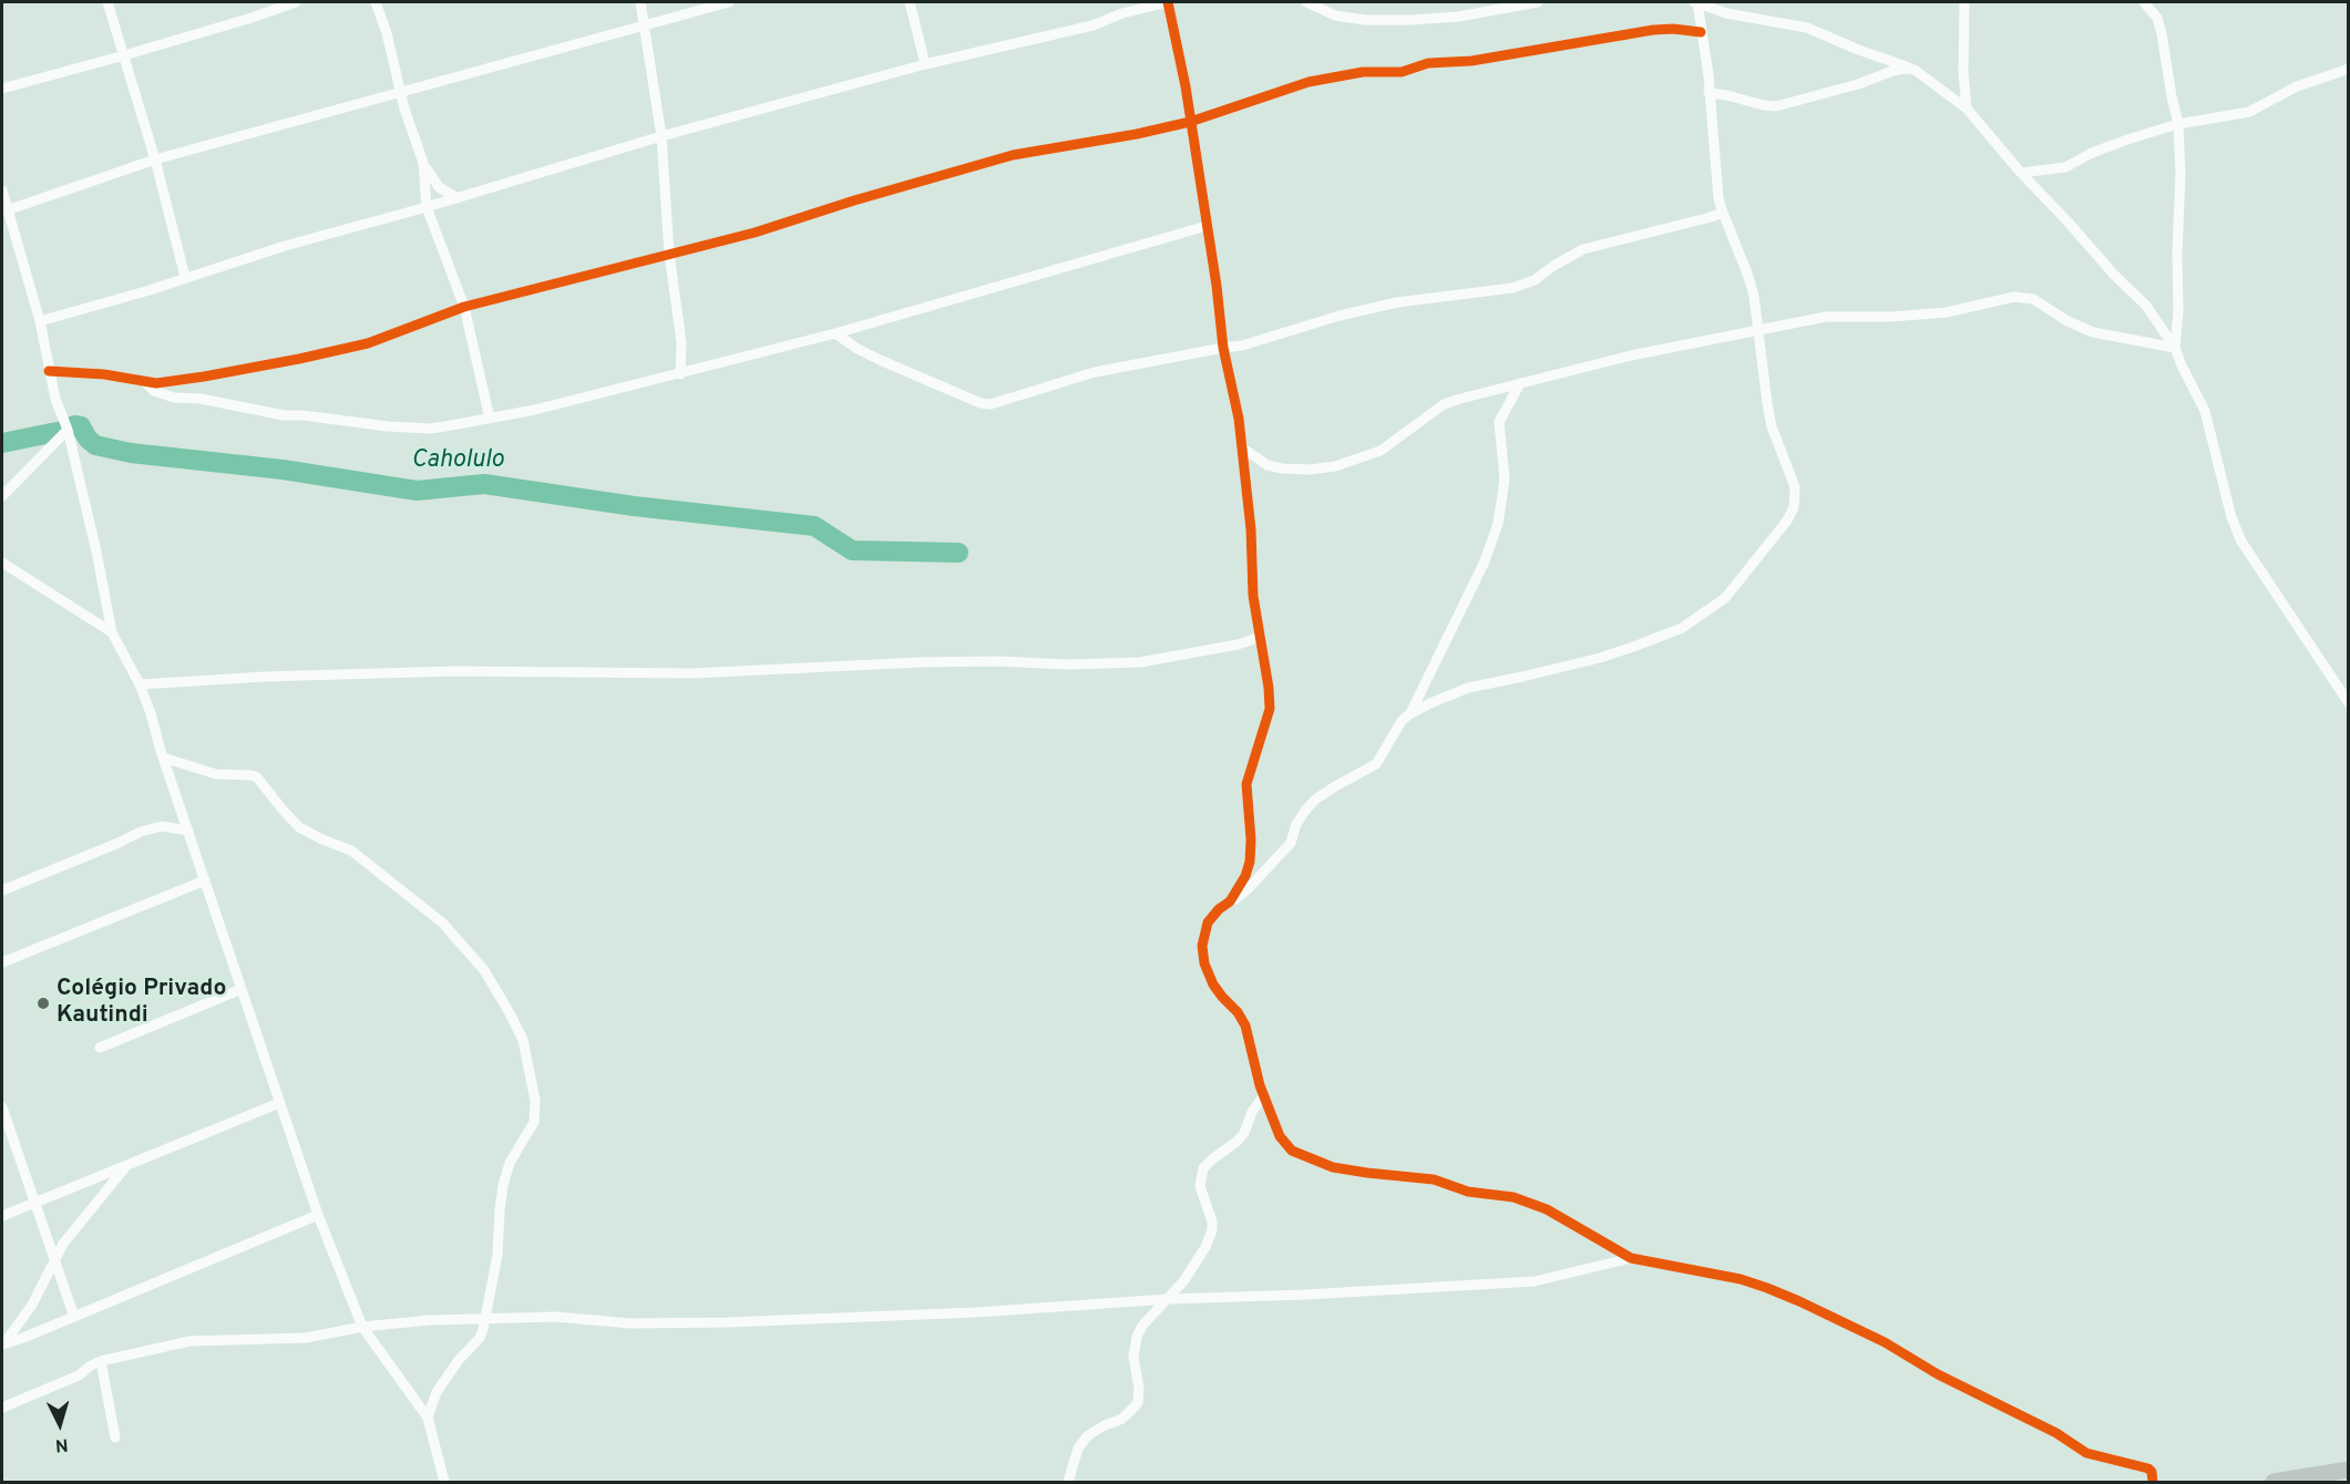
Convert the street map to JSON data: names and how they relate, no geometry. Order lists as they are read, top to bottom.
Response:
{
  "water": ["Caholulo"],
  "places": ["Colégio Privado Kautindi"],
  "north": "bottom"
}
